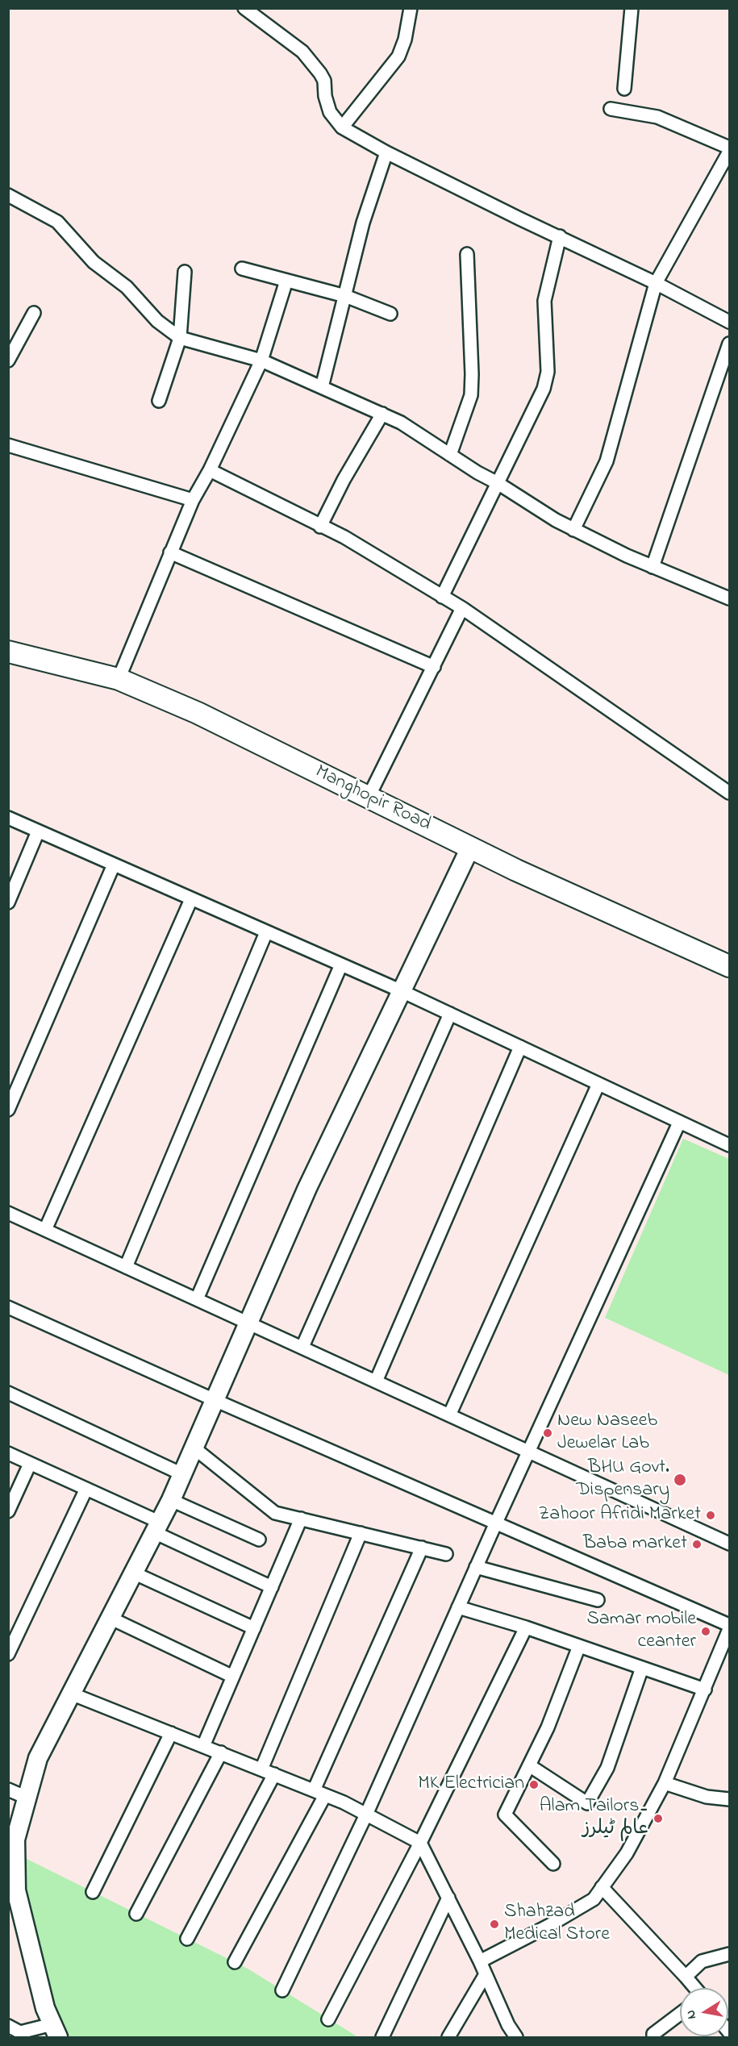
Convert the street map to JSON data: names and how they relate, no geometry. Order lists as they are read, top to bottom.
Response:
{
  "streets": {
    "main road": ["Manghopir Road"]
  },
  "places": [
    "New Naseeb Jewelar Lab",
    "BHU Govt. Dispensary",
    "Zahoor Afridi Market",
    "Baba market",
    "Samar mobile ceanter",
    "MK Electrician",
    "Alam Tailors۔ عالم ٹیلرز",
    "Shahzad Medical Store"
  ],
  "north": "left"
}
